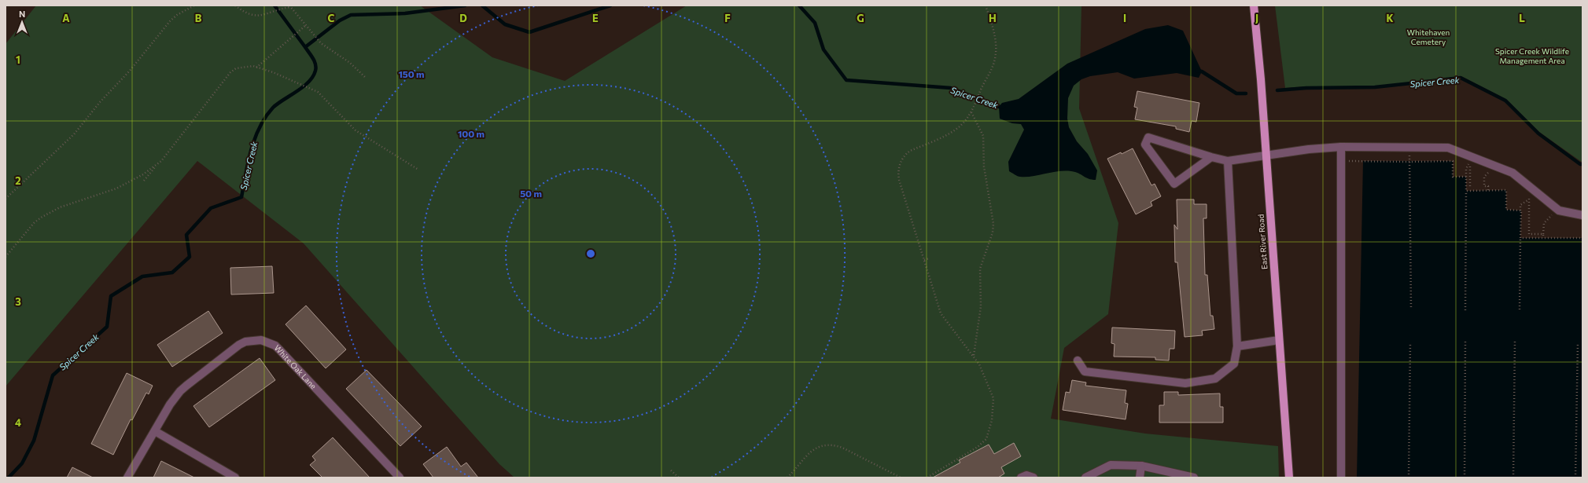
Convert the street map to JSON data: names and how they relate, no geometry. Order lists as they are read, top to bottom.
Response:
{
  "streets": {
    "main road": ["East River Road"],
    "street": ["White Oak Lane"]
  },
  "water": ["Spicer Creek"],
  "parks": ["Whitehaven Cemetery", "Spicer Creek Wildlife Management Area"],
  "north": "top",
  "grid": {
    "columns": [
      "A",
      "B",
      "C",
      "D",
      "E",
      "F",
      "G",
      "H",
      "I",
      "J",
      "K",
      "L"
    ],
    "rows": [
      "1",
      "2",
      "3",
      "4"
    ]
  },
  "rings": ["150 m", "100 m", "50 m"]
}
